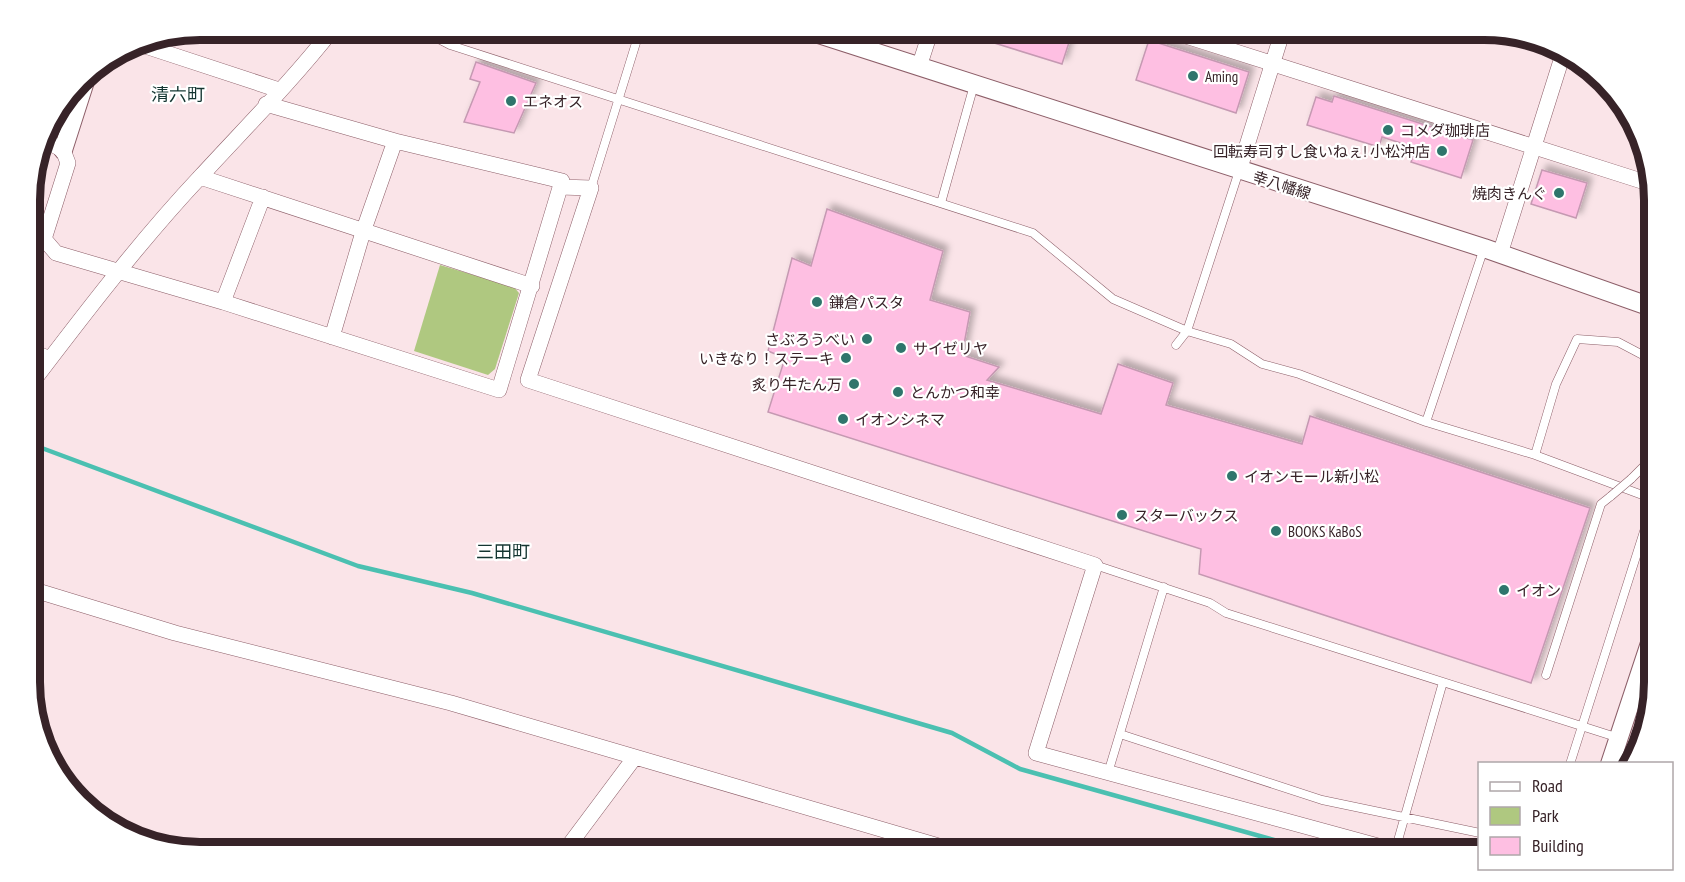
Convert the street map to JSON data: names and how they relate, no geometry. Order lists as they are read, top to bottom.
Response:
{
  "streets": {
    "street": ["幸八幡線"]
  },
  "districts": ["清六町", "三田町"],
  "places": [
    "Aming",
    "エネオス",
    "コメダ珈琲店",
    "回転寿司すし食いねぇ! 小松沖店",
    "焼肉きんぐ",
    "鎌倉パスタ",
    "さぶろうべい",
    "サイゼリヤ",
    "いきなり！ステーキ",
    "炙り牛たん万",
    "とんかつ和幸",
    "イオンシネマ",
    "イオンモール新小松",
    "スターバックス",
    "BOOKS KaBoS",
    "イオン"
  ],
  "legend": ["Road", "Park", "Building"]
}
